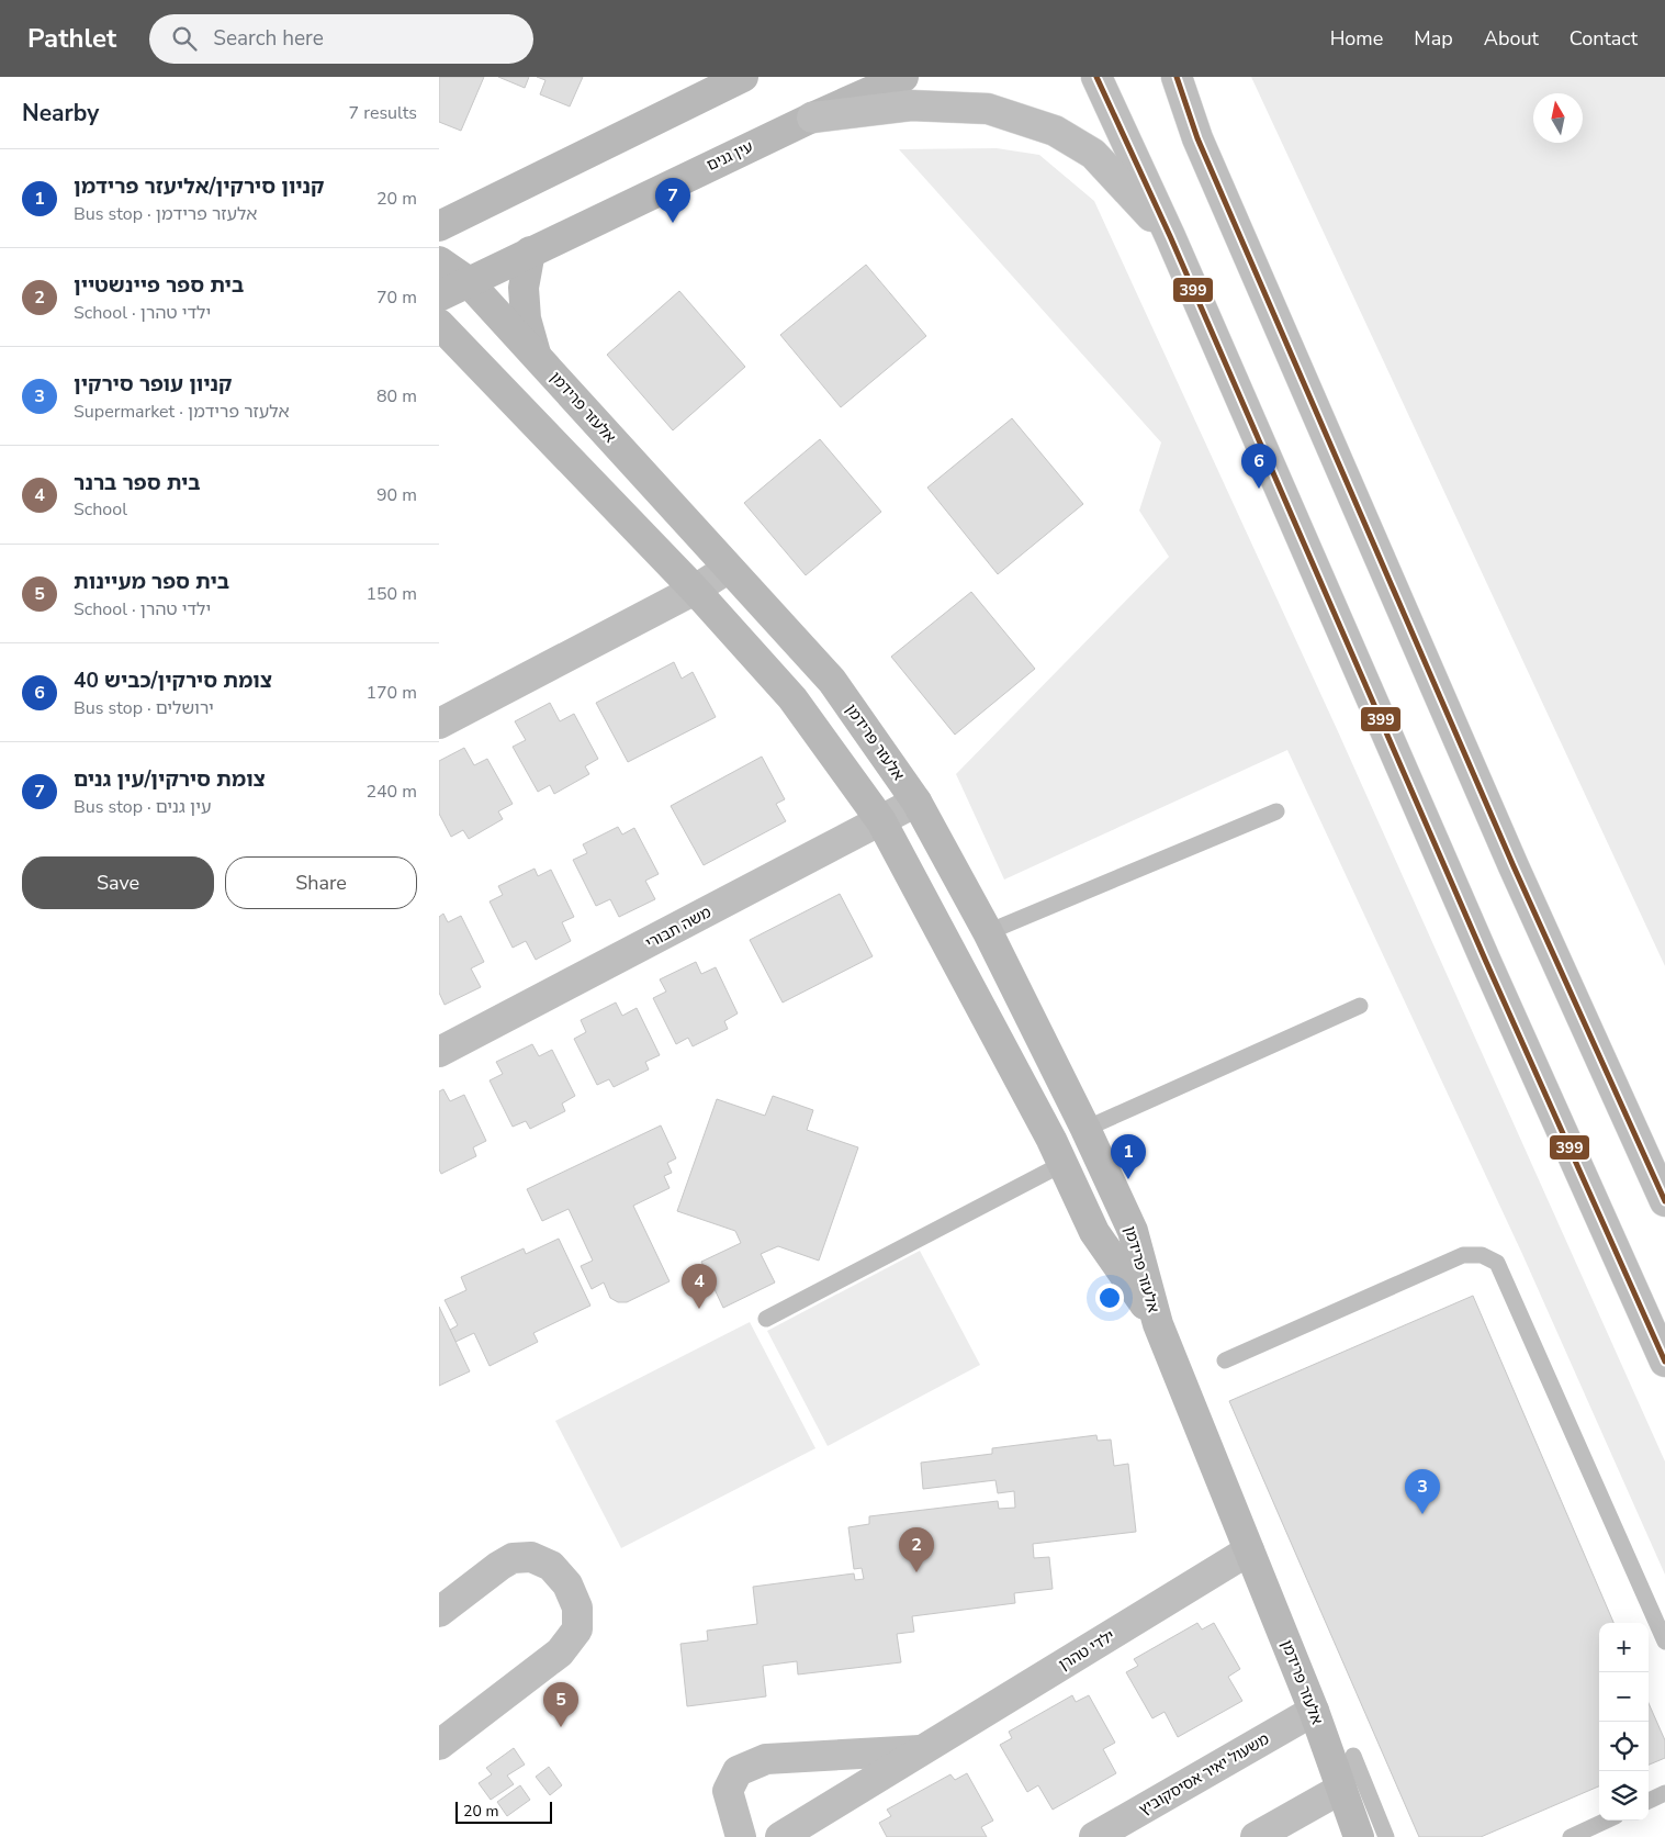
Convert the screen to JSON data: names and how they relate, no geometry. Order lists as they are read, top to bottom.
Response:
{
  "streets": {
    "main road": ["משה תבורי", "ילדי טהרן", "משעול יאיר אסיסקוביץ"],
    "street": ["עין גנים", "אלעזר פרידמן"]
  },
  "crossings": [
    ["עין גנים", "אלעזר פרידמן"],
    ["אלעזר פרידמן", "משה תבורי"],
    ["אלעזר פרידמן", "ילדי טהרן"],
    ["אלעזר פרידמן", "משעול יאיר אסיסקוביץ"]
  ],
  "lines": ["transit line 399"],
  "scale_bar": "20 m",
  "north": "top",
  "page": {
    "header": "Pathlet",
    "search": "Search here",
    "nav": [
      "Home",
      "Map",
      "About",
      "Contact"
    ],
    "heading": ["Nearby", "7 results"],
    "list": [
      {
        "mark": "1",
        "name": "קניון סירקין/אליעזר פרידמן",
        "note": "Bus stop · אלעזר פרידמן",
        "value": "20 m"
      },
      {
        "mark": "2",
        "name": "בית ספר פיינשטיין",
        "note": "School · ילדי טהרן",
        "value": "70 m"
      },
      {
        "mark": "3",
        "name": "קניון עופר סירקין",
        "note": "Supermarket · אלעזר פרידמן",
        "value": "80 m"
      },
      {
        "mark": "4",
        "name": "בית ספר ברנר",
        "note": "School",
        "value": "90 m"
      },
      {
        "mark": "5",
        "name": "בית ספר מעיינות",
        "note": "School · ילדי טהרן",
        "value": "150 m"
      },
      {
        "mark": "6",
        "name": "צומת סירקין/כביש 40",
        "note": "Bus stop · ירושלים",
        "value": "170 m"
      },
      {
        "mark": "7",
        "name": "צומת סירקין/עין גנים",
        "note": "Bus stop · עין גנים",
        "value": "240 m"
      }
    ],
    "pins": [
      "7",
      "6",
      "1",
      "4",
      "3",
      "2",
      "5"
    ],
    "buttons": ["Save", "Share"],
    "map_buttons": ["+", "−"],
    "scale": "20 m"
  }
}
